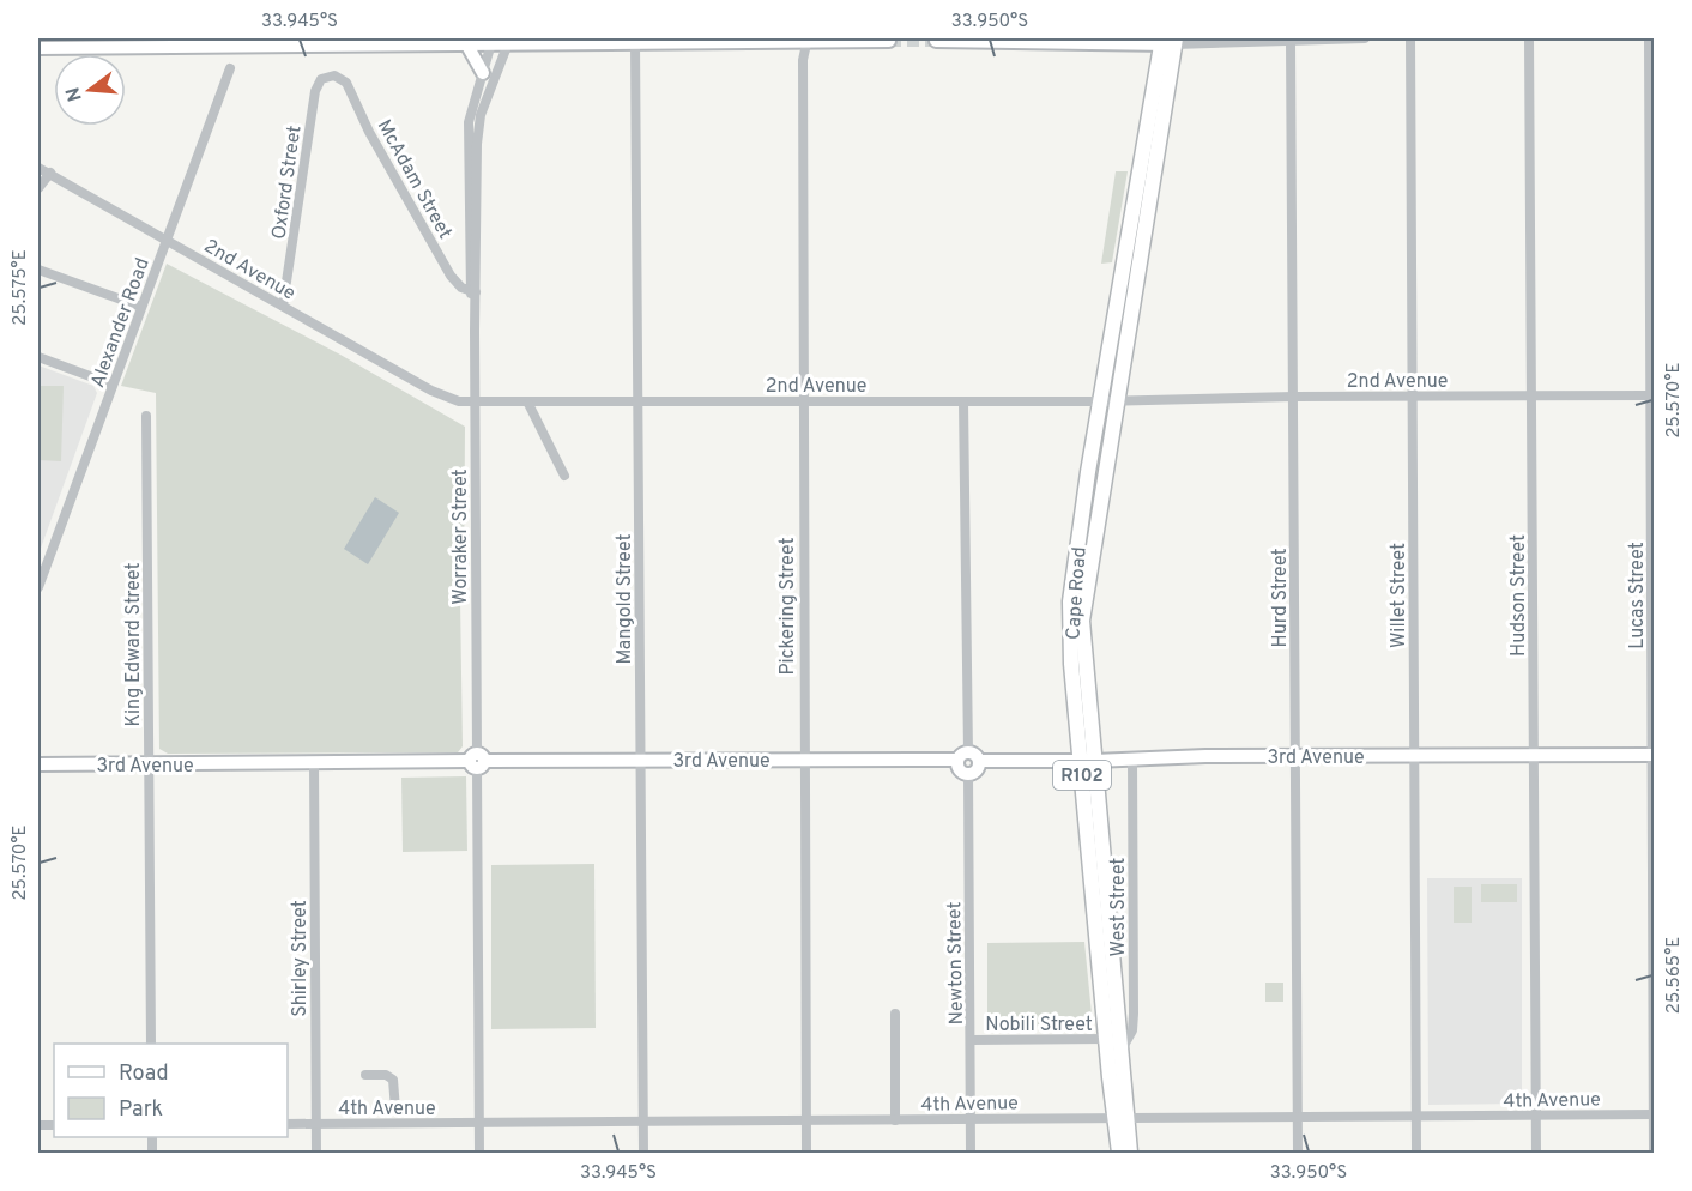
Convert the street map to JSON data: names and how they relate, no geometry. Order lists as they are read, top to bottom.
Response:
{
  "streets": {
    "main road": ["Cape Road", "R102"],
    "street": [
      "McAdam Street",
      "Oxford Street",
      "2nd Avenue",
      "Alexander Road",
      "Worraker Street",
      "Willet Street",
      "Hudson Street",
      "Lucas Street",
      "Hurd Street",
      "Mangold Street",
      "Pickering Street",
      "King Edward Street",
      "3rd Avenue",
      "West Street",
      "Shirley Street",
      "Newton Street",
      "Nobili Street",
      "4th Avenue"
    ]
  },
  "crossings": [
    ["McAdam Street", "Oxford Street"],
    ["McAdam Street", "Worraker Street"],
    ["Oxford Street", "2nd Avenue"],
    ["2nd Avenue", "Alexander Road"],
    ["2nd Avenue", "Worraker Street"],
    ["2nd Avenue", "Cape Road"],
    ["2nd Avenue", "Willet Street"],
    ["2nd Avenue", "Hudson Street"],
    ["2nd Avenue", "Lucas Street"],
    ["2nd Avenue", "Hurd Street"],
    ["2nd Avenue", "Mangold Street"],
    ["2nd Avenue", "Pickering Street"],
    ["Worraker Street", "3rd Avenue"],
    ["Worraker Street", "4th Avenue"],
    ["Cape Road", "3rd Avenue"],
    ["Cape Road", "West Street"],
    ["Cape Road", "Nobili Street"],
    ["Cape Road", "4th Avenue"],
    ["Willet Street", "3rd Avenue"],
    ["Willet Street", "4th Avenue"],
    ["Hudson Street", "3rd Avenue"],
    ["Hudson Street", "4th Avenue"],
    ["Lucas Street", "3rd Avenue"],
    ["Lucas Street", "4th Avenue"],
    ["Hurd Street", "3rd Avenue"],
    ["Hurd Street", "4th Avenue"],
    ["Mangold Street", "3rd Avenue"],
    ["Mangold Street", "4th Avenue"],
    ["Pickering Street", "3rd Avenue"],
    ["Pickering Street", "4th Avenue"],
    ["King Edward Street", "3rd Avenue"],
    ["3rd Avenue", "West Street"],
    ["3rd Avenue", "Shirley Street"],
    ["Shirley Street", "4th Avenue"],
    ["Newton Street", "Nobili Street"],
    ["Newton Street", "4th Avenue"]
  ],
  "legend": ["Road", "Park"],
  "north": "left",
  "coordinates": [
    "33.945°S",
    "33.950°S",
    "25.575°E",
    "25.570°E",
    "25.565°E"
  ]
}
